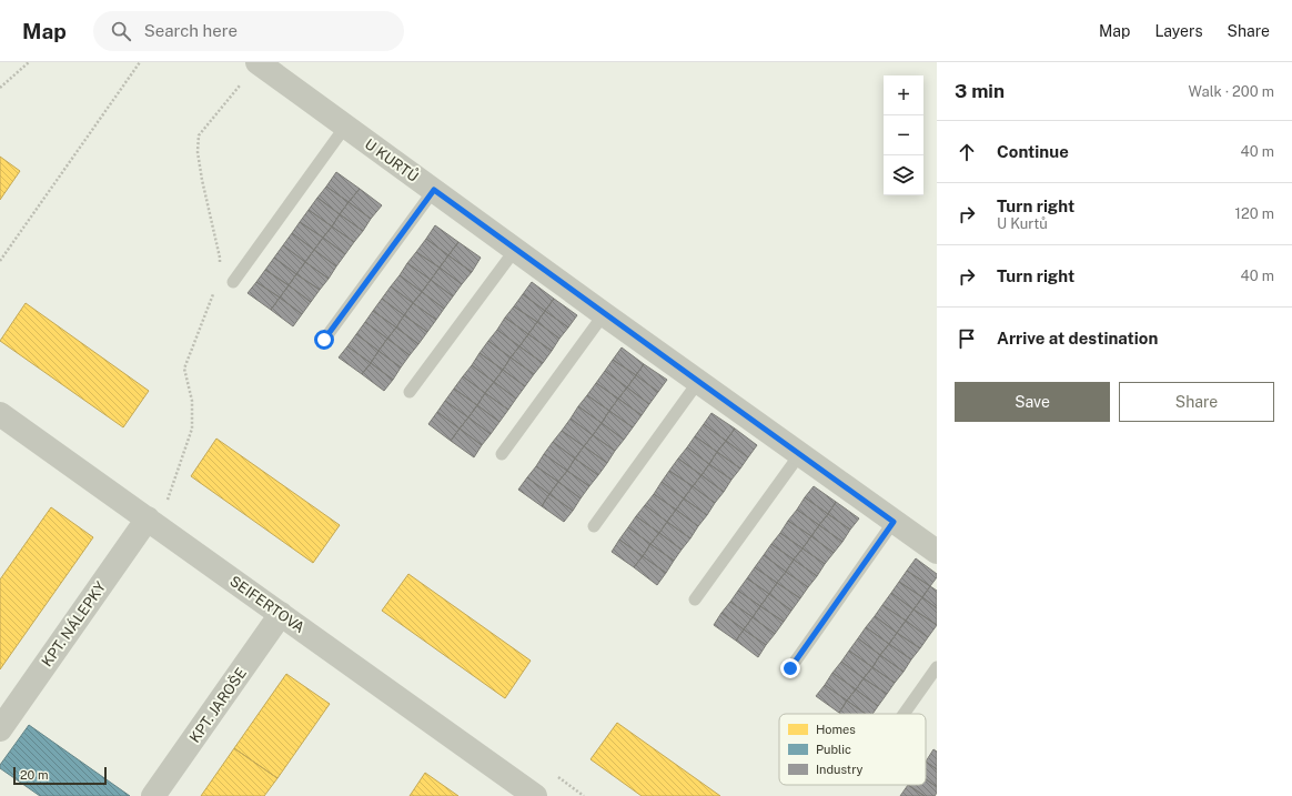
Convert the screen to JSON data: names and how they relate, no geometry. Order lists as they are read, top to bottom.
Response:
{
  "streets": {
    "street": [
      "U KURTŮ",
      "SEIFERTOVA",
      "KPT. NÁLEPKY",
      "KPT. JAROŠE"
    ]
  },
  "crossings": [
    ["SEIFERTOVA", "KPT. NÁLEPKY"],
    ["SEIFERTOVA", "KPT. JAROŠE"]
  ],
  "legend": ["Homes", "Public", "Industry"],
  "scale_bar": "20 m",
  "page": {
    "header": "Map",
    "search": "Search here",
    "nav": ["Map", "Layers", "Share"],
    "heading": ["3 min", "Walk · 200 m"],
    "map_buttons": ["+", "−"],
    "list": [
      ["Continue", "40 m"],
      ["Turn right", "U Kurtů", "120 m"],
      ["Turn right", "40 m"],
      "Arrive at destination"
    ],
    "buttons": ["Save", "Share"],
    "scale": "20 m"
  }
}
